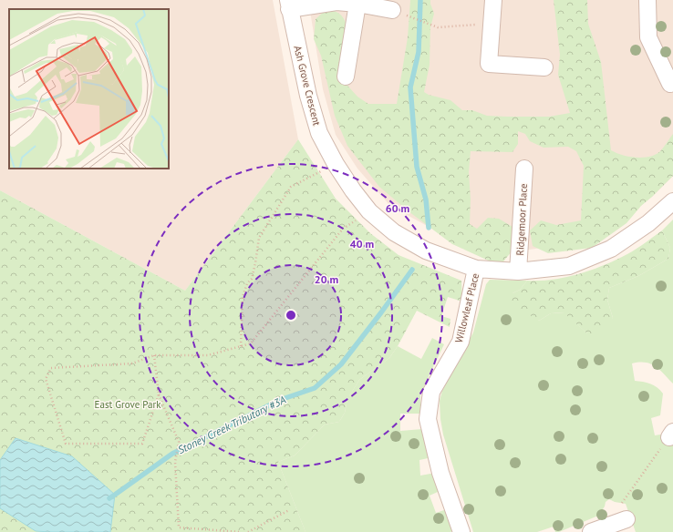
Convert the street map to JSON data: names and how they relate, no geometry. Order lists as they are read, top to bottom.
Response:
{
  "streets": {
    "street": ["Ash Grove Crescent", "Ridgemoor Place", "Willowleaf Place"]
  },
  "crossings": [
    ["Ash Grove Crescent", "Ridgemoor Place"],
    ["Ash Grove Crescent", "Willowleaf Place"]
  ],
  "water": ["Stoney Creek Tributary #3A"],
  "parks": ["East Grove Park"],
  "rings": ["60 m", "40 m", "20 m"]
}
